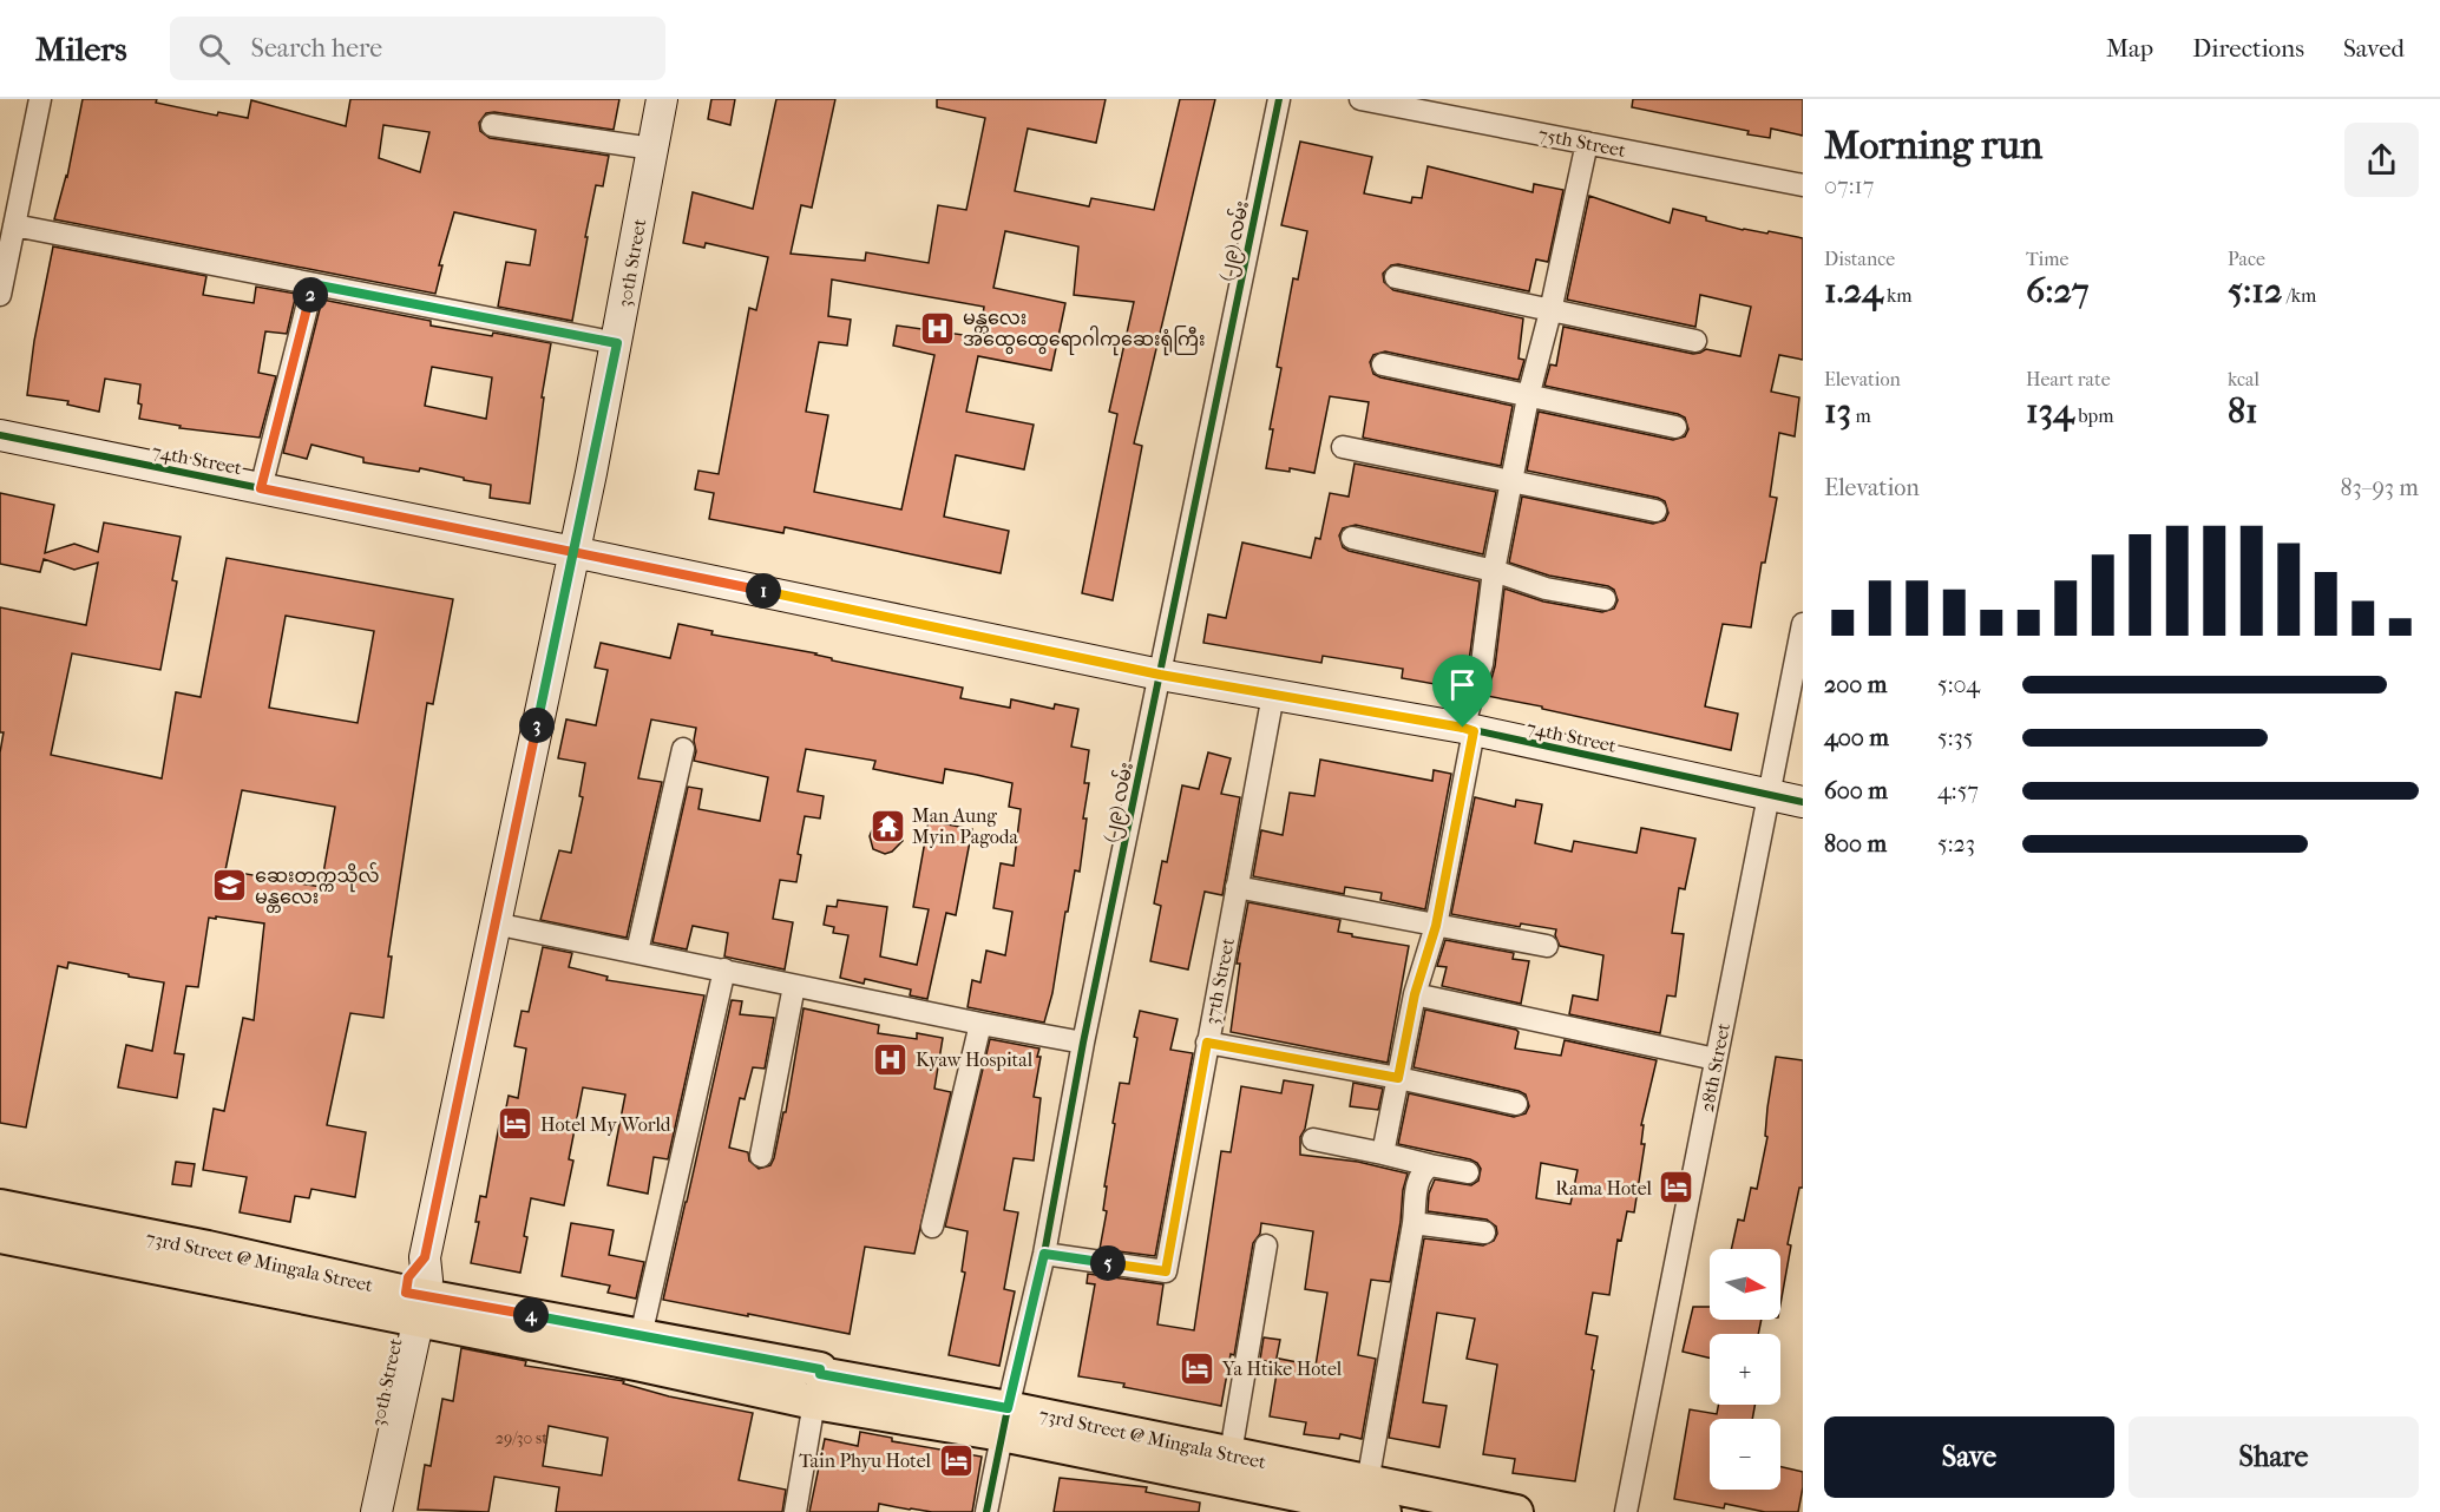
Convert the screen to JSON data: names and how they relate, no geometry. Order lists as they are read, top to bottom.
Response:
{
  "streets": {
    "main road": ["73rd Street @ Mingala Street"],
    "street": [
      "75th Street",
      "(၂၉) လမ်း",
      "30th Street",
      "74th Street",
      "37th Street",
      "28th Street"
    ]
  },
  "crossings": [
    ["(၂၉) လမ်း", "74th Street"],
    ["(၂၉) လမ်း", "37th Street"],
    ["(၂၉) လမ်း", "73rd Street @ Mingala Street"],
    ["30th Street", "74th Street"],
    ["30th Street", "73rd Street @ Mingala Street"],
    ["74th Street", "37th Street"],
    ["74th Street", "28th Street"]
  ],
  "places": {
    "hospital": ["မန္တလေး အထွေထွေရောဂါကုဆေးရုံကြီး", "Kyaw Hospital"],
    "temple": ["Man Aung Myin Pagoda"],
    "school or university": ["ဆေးတက္ကသိုလ် မန္တလေး"],
    "hotel": [
      "Hotel My World",
      "Rama Hotel",
      "Ya Htike Hotel",
      "Tain Phyu Hotel"
    ]
  },
  "house_numbers": ["29/30 st"],
  "north": "right",
  "page": {
    "header": "Milers",
    "search": "Search here",
    "nav": ["Map", "Directions", "Saved"],
    "heading": ["Morning run", "07:17"],
    "stats": [
      ["Distance", "1.24 km"],
      ["Time", "6:27"],
      ["Pace", "5:12 /km"],
      ["Elevation", "13 m"],
      ["Heart rate", "134 bpm"],
      ["kcal", "81"]
    ],
    "pins": [
      "2",
      "1",
      "3",
      "5",
      "4"
    ],
    "chart": ["Elevation", "83–93 m"],
    "list": [
      {
        "name": "200 m",
        "note": "5:04"
      },
      {
        "name": "400 m",
        "note": "5:35"
      },
      {
        "name": "600 m",
        "note": "4:57"
      },
      {
        "name": "800 m",
        "note": "5:23"
      }
    ],
    "map_buttons": ["+", "−"],
    "buttons": ["Save", "Share"]
  }
}
